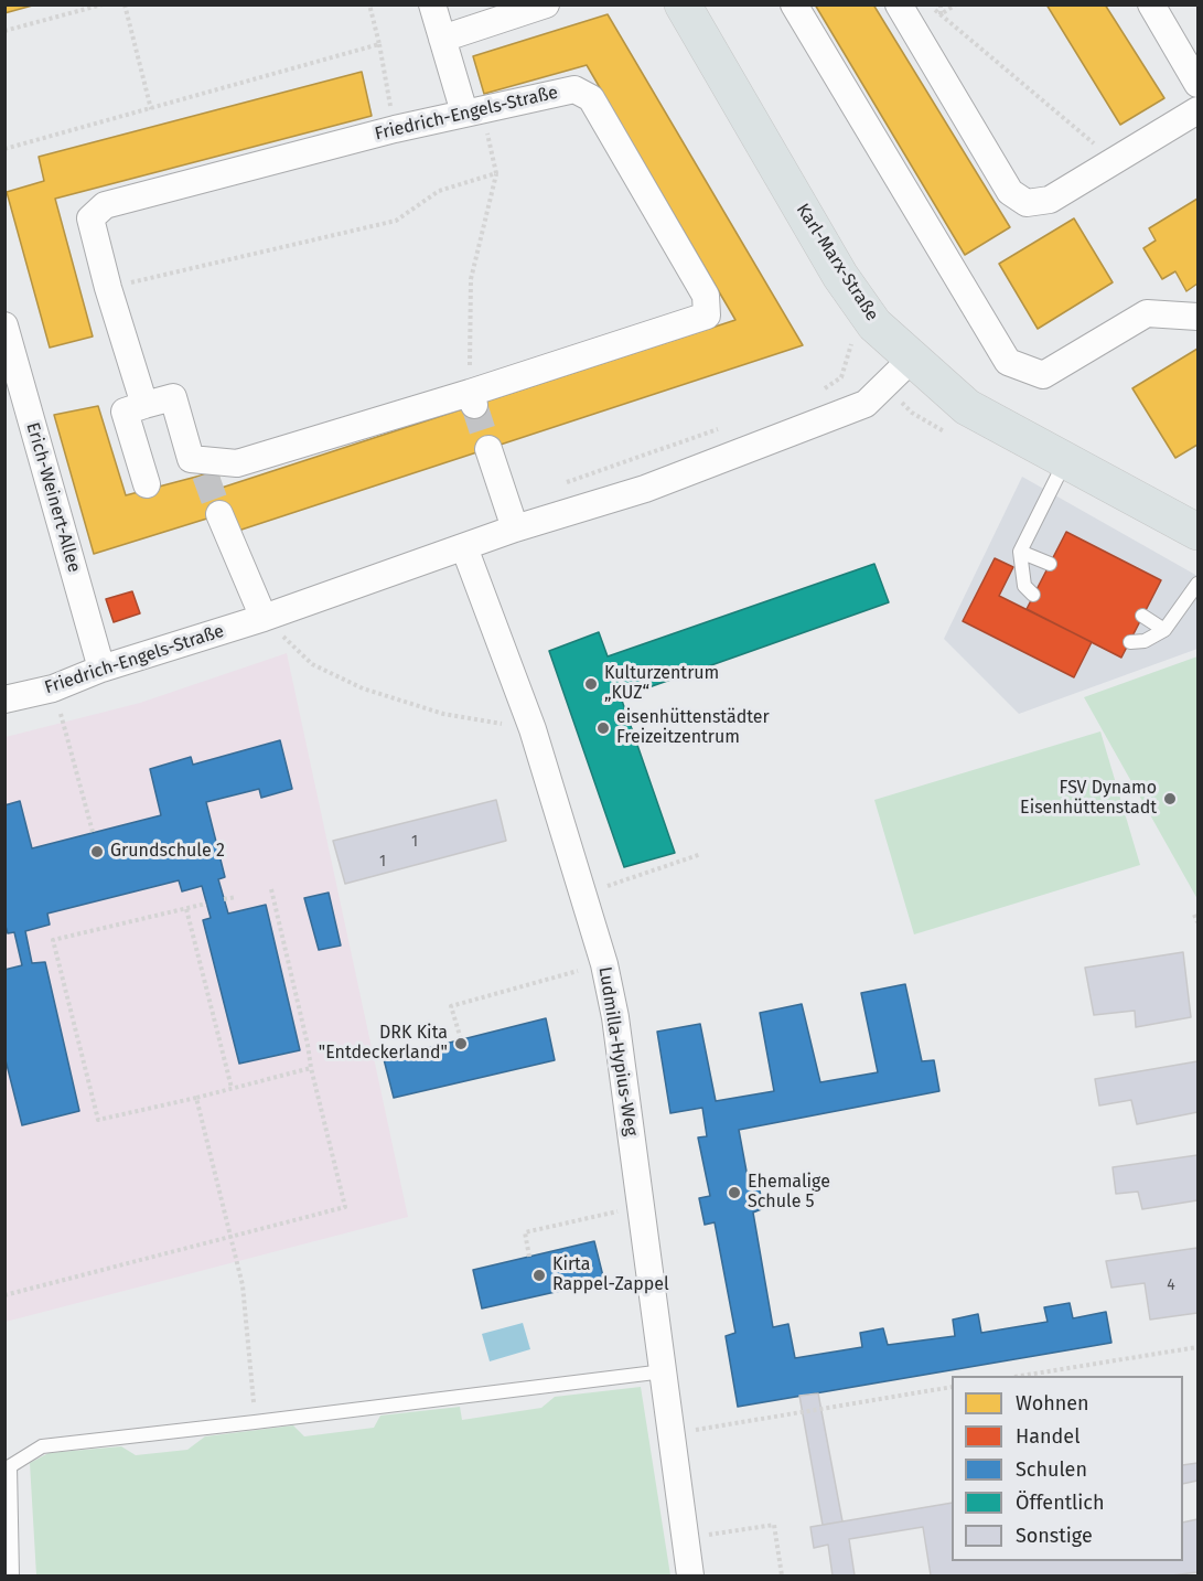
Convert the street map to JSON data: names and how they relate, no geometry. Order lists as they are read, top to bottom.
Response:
{
  "streets": {
    "main road": ["Karl-Marx-Straße"],
    "street": ["Friedrich-Engels-Straße", "Erich-Weinert-Allee", "Ludmilla-Hypius-Weg"]
  },
  "crossings": [
    ["Friedrich-Engels-Straße", "Karl-Marx-Straße"],
    ["Friedrich-Engels-Straße", "Erich-Weinert-Allee"],
    ["Friedrich-Engels-Straße", "Ludmilla-Hypius-Weg"]
  ],
  "places": [
    "Kulturzentrum „KUZ“",
    "eisenhüttenstädter Freizeitzentrum",
    "FSV Dynamo Eisenhüttenstadt",
    "Grundschule 2",
    "DRK Kita \"Entdeckerland\"",
    "Ehemalige Schule 5",
    "Kirta Rappel-Zappel"
  ],
  "house_numbers": ["1", "1", "4"],
  "legend": [
    "Wohnen",
    "Handel",
    "Schulen",
    "Öffentlich",
    "Sonstige"
  ]
}
